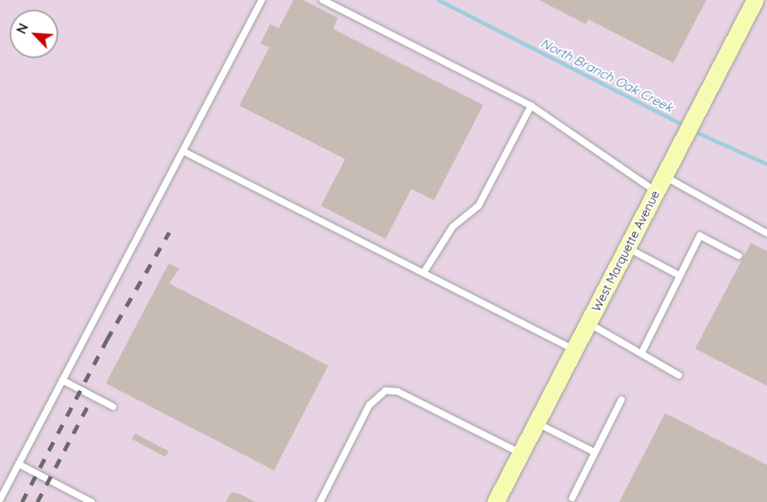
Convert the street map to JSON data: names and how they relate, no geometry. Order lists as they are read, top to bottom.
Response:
{
  "streets": {
    "street": ["West Marquette Avenue"]
  },
  "water": ["North Branch Oak Creek"],
  "north": "top left"
}
